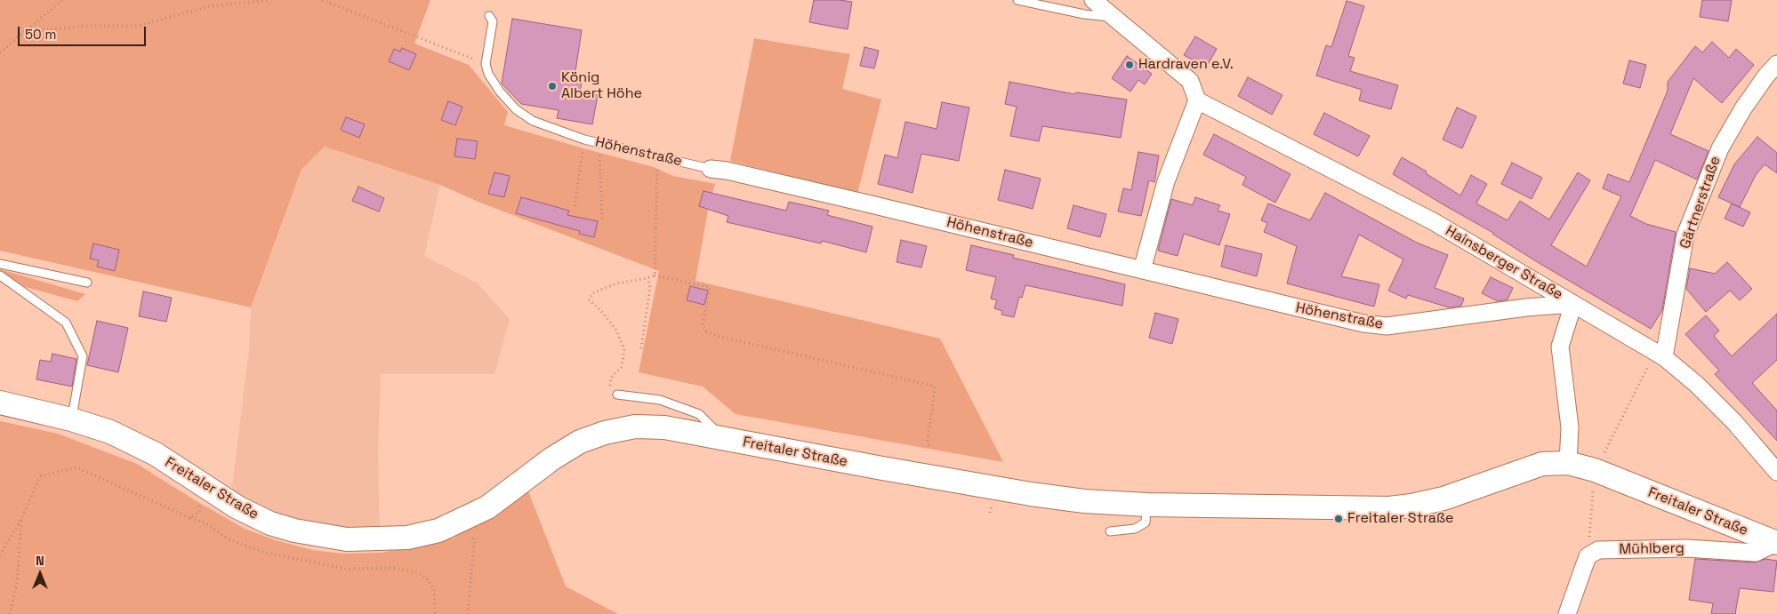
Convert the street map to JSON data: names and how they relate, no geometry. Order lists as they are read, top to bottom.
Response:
{
  "streets": {
    "main road": ["Freitaler Straße"],
    "street": [
      "Höhenstraße",
      "Gärtnerstraße",
      "Hainsberger Straße",
      "Mühlberg"
    ]
  },
  "crossings": [
    ["Höhenstraße", "Hainsberger Straße"],
    ["Gärtnerstraße", "Hainsberger Straße"],
    ["Freitaler Straße", "Mühlberg"]
  ],
  "places": ["Hardraven e.V.", "König Albert Höhe", "Freitaler Straße"],
  "scale_bar": "50 m",
  "north": "top"
}
